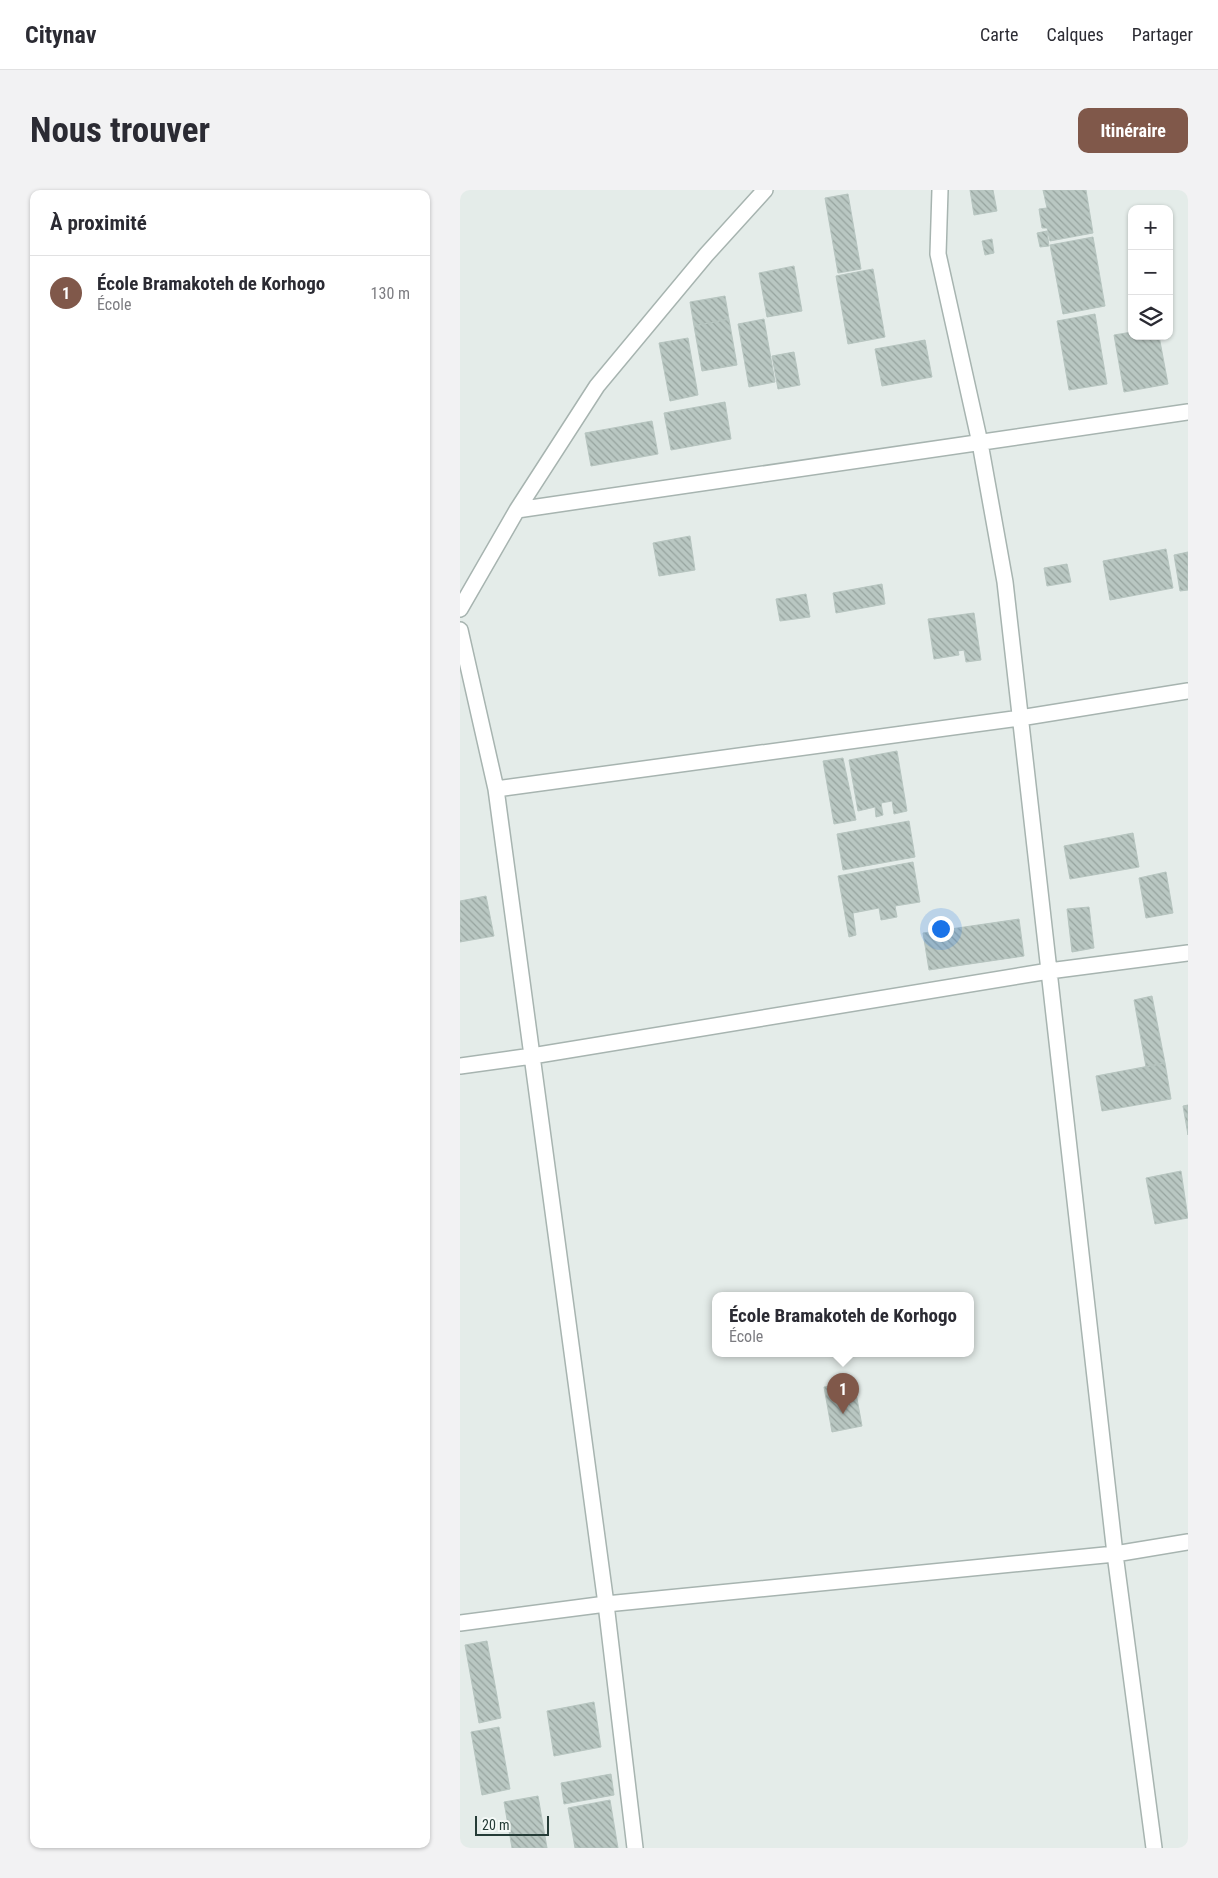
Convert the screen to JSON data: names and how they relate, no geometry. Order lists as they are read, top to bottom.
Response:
{
  "scale_bar": "20 m",
  "page": {
    "header": "Citynav",
    "nav": ["Carte", "Calques", "Partager"],
    "buttons": "Itinéraire",
    "title": "Nous trouver",
    "heading": "À proximité",
    "map_buttons": ["+", "−"],
    "list": [
      {
        "mark": "1",
        "name": "École Bramakoteh de Korhogo",
        "note": "École",
        "value": "130 m"
      }
    ],
    "popup": ["École Bramakoteh de Korhogo", "École"],
    "pins": "1",
    "scale": "20 m"
  }
}
